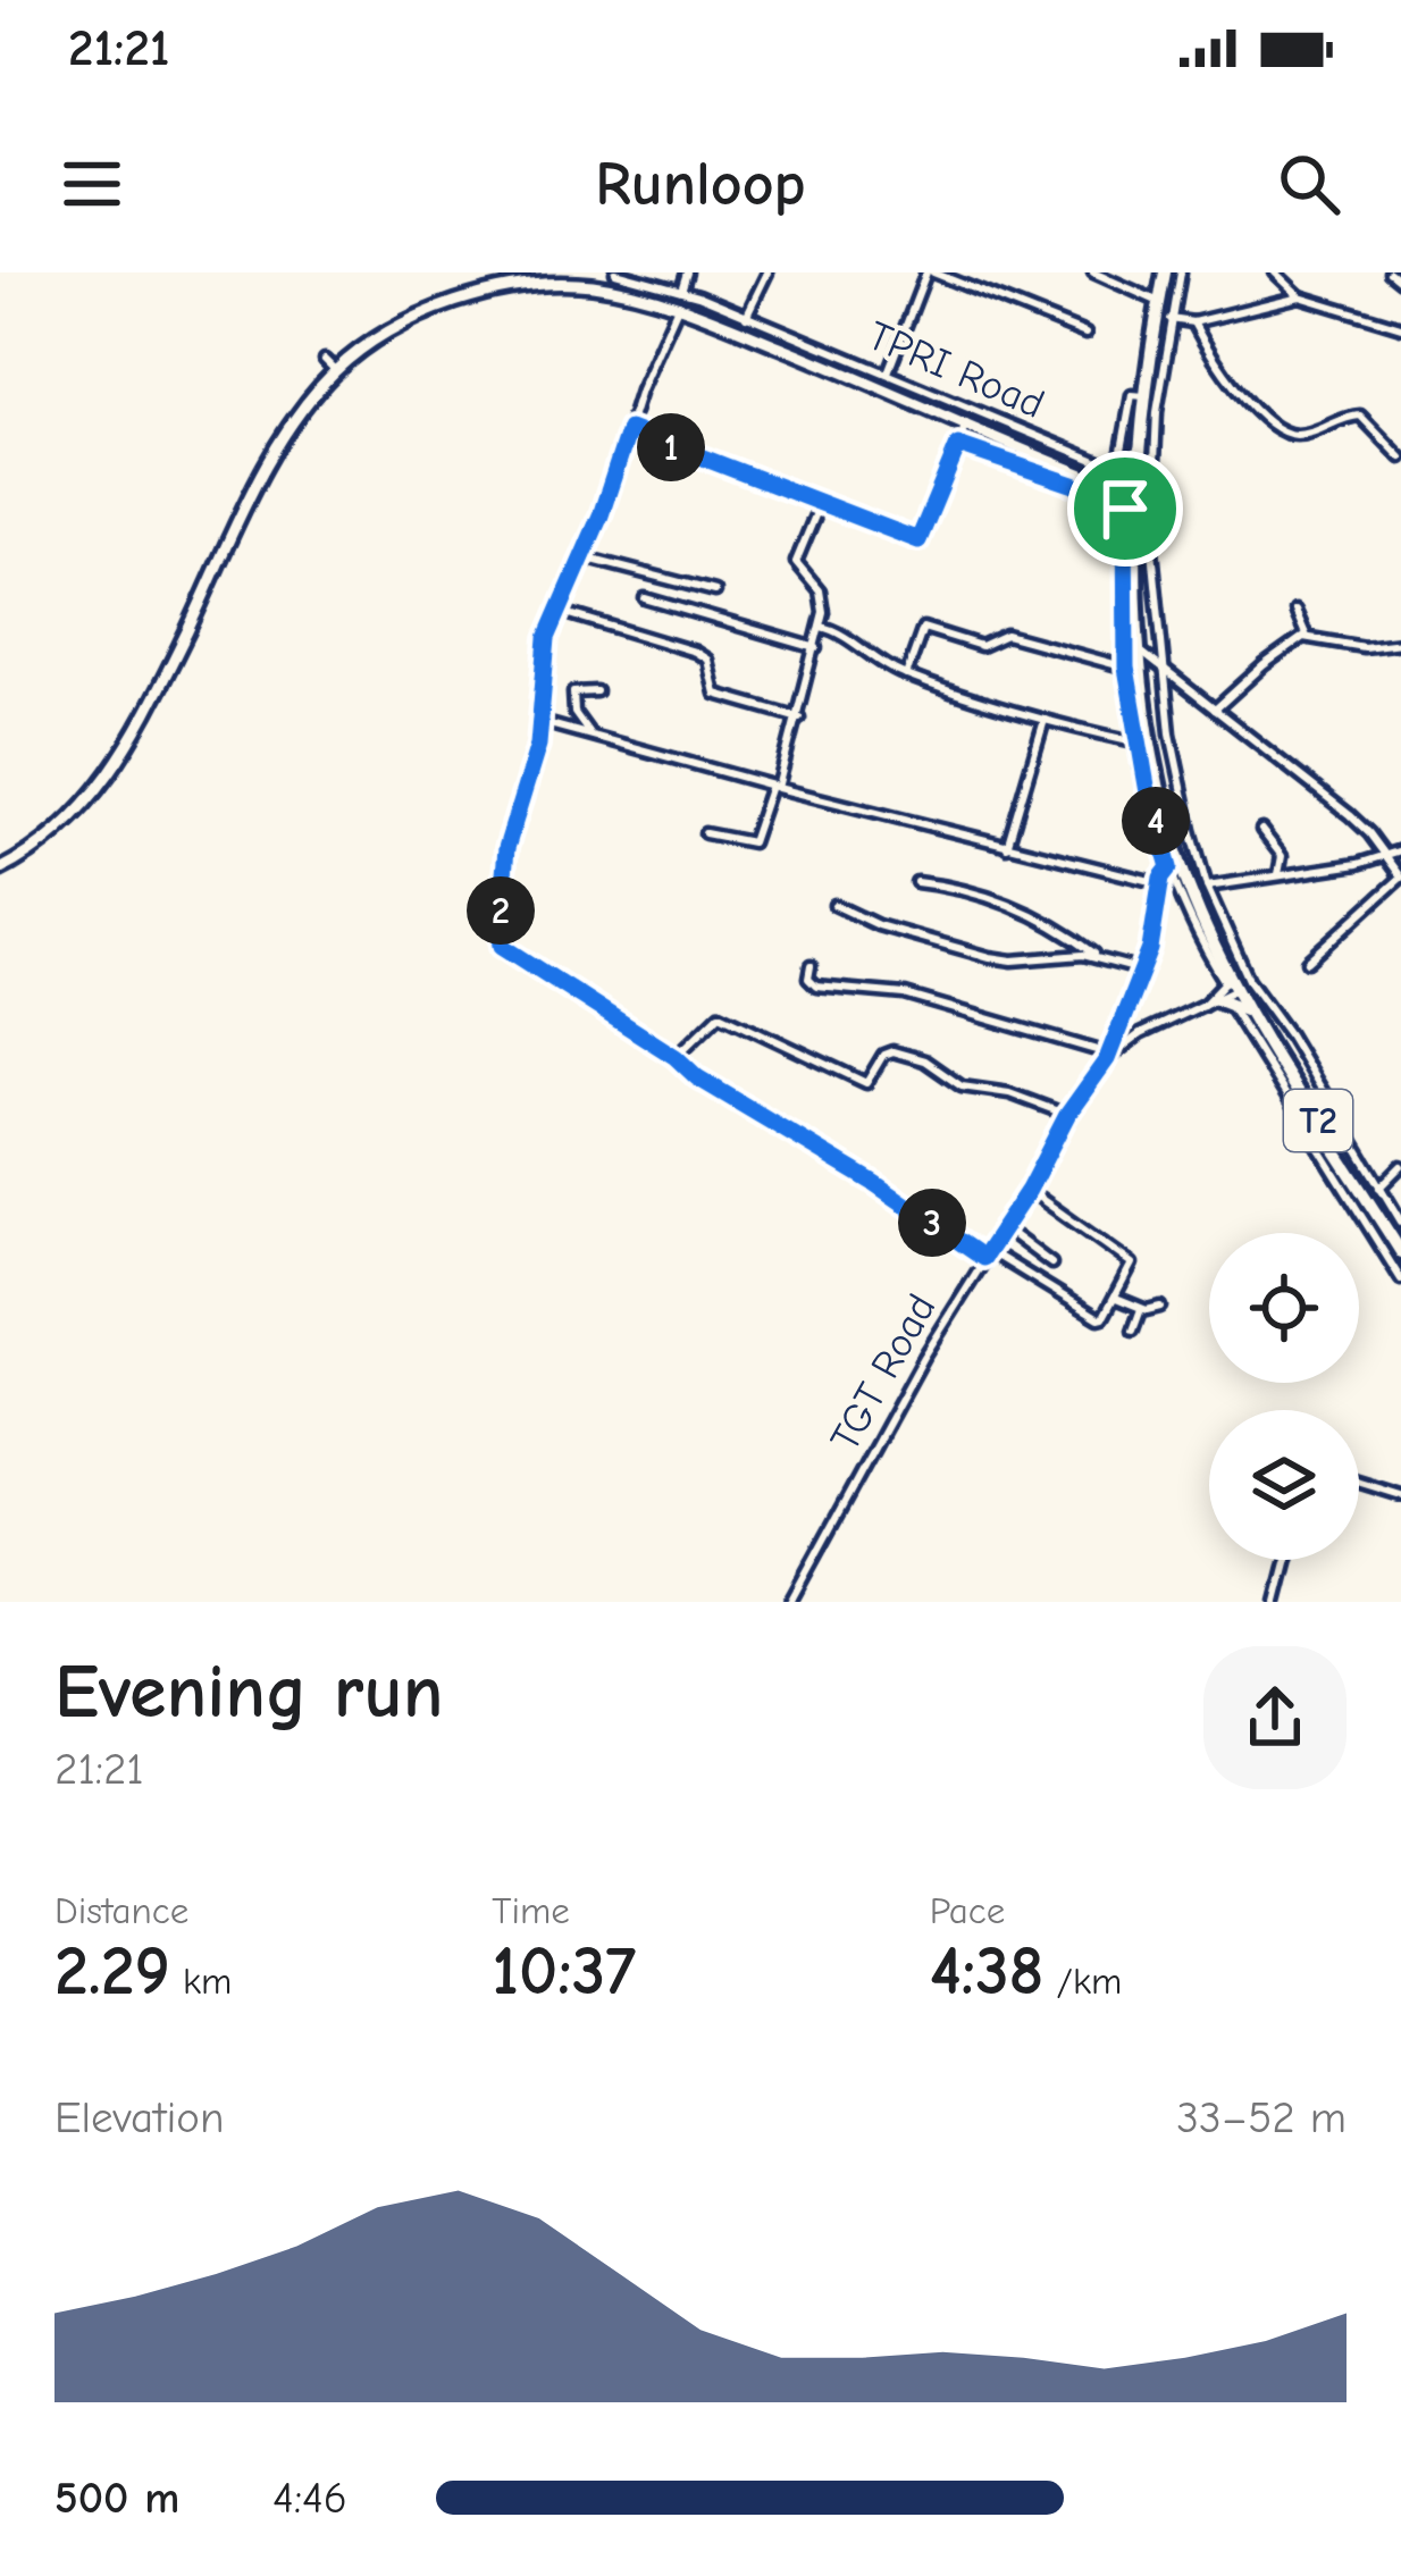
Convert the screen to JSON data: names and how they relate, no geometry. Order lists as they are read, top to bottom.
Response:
{
  "streets": {
    "highway": ["T2"],
    "street": ["TPRI Road", "TGT Road"]
  },
  "crossings": [
    ["T2", "TGT Road"]
  ],
  "page": {
    "status": "21:21",
    "header": "Runloop",
    "pins": [
      "1",
      "4",
      "2",
      "3"
    ],
    "heading": ["Evening run", "21:21"],
    "stats": [
      ["Distance", "2.29 km"],
      ["Time", "10:37"],
      ["Pace", "4:38 /km"]
    ],
    "chart": ["Elevation", "33–52 m"],
    "list": [
      {
        "name": "500 m",
        "note": "4:46"
      }
    ]
  }
}
